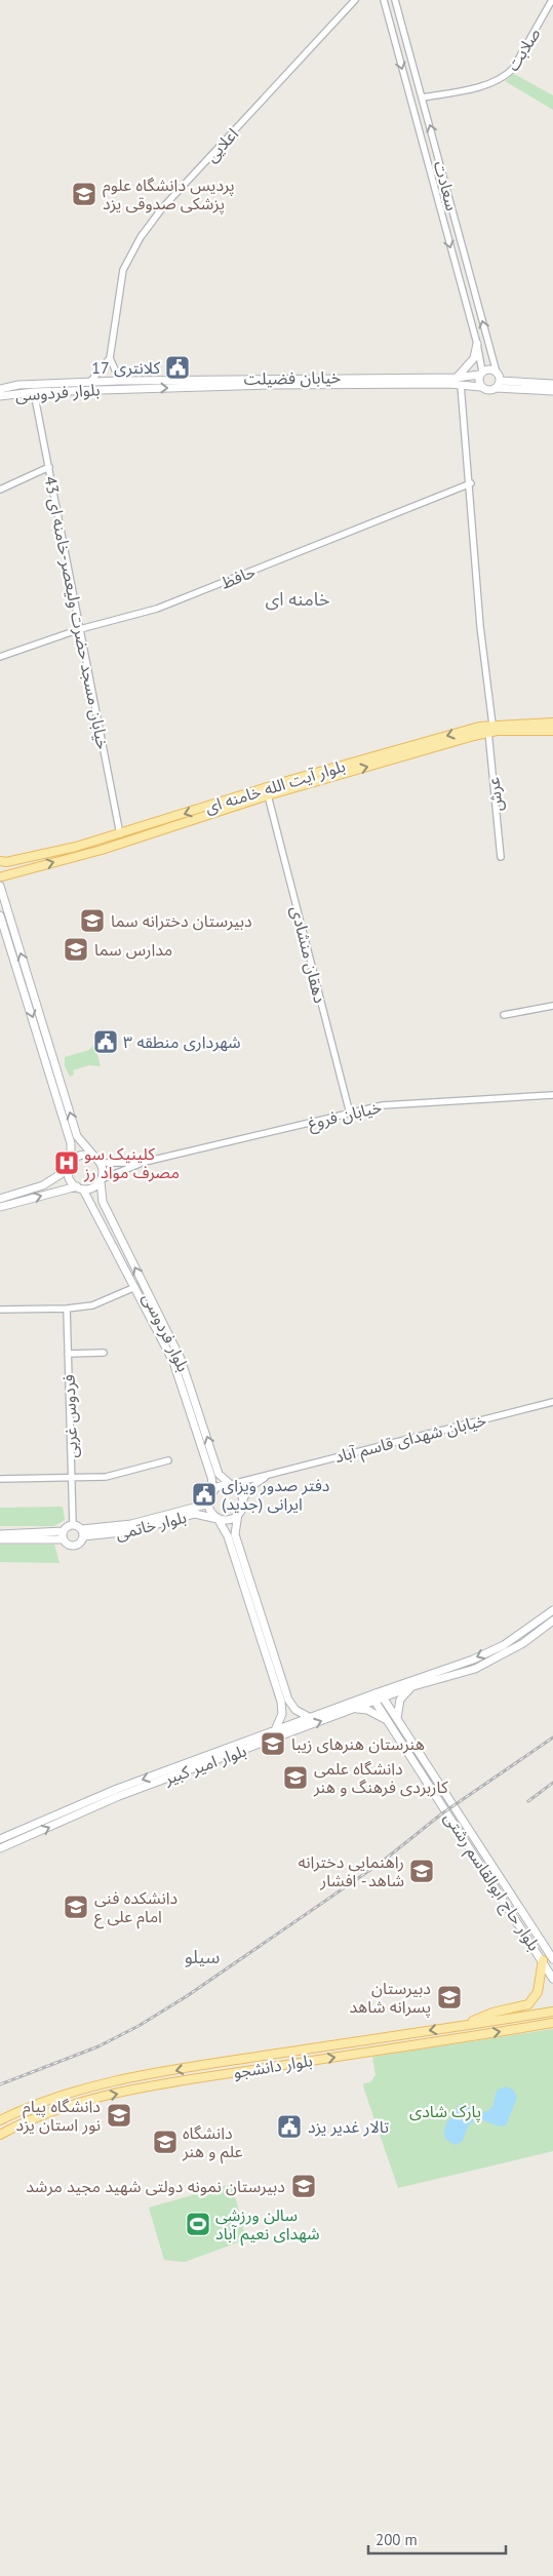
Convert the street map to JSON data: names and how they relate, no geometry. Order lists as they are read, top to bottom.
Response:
{
  "streets": {
    "main road": [
      "خیابان فضیلت",
      "بلوار فردوسی",
      "بلوار آیت الله خامنه ای",
      "بلوار خاتمی",
      "بلوار امیر کبیر",
      "بلوار حاج ابوالقاسم رشتی",
      "بلوار دانشجو"
    ],
    "street": [
      "صلابت",
      "اعلایی",
      "سعادت",
      "حافظ",
      "خیابان مسجد حضرت ولیعصر-خامنه ای 43",
      "عرش",
      "دهقان منشادی",
      "خیابان فروغ",
      "فردوس غربی",
      "خیابان شهدای قاسم آباد"
    ]
  },
  "crossings": [
    ["صلابت", "سعادت"],
    ["سعادت", "خیابان فضیلت"],
    ["خیابان فضیلت", "بلوار فردوسی"],
    ["خیابان فضیلت", "عرش"],
    ["بلوار فردوسی", "خیابان مسجد حضرت ولیعصر-خامنه ای 43"],
    ["بلوار فردوسی", "خیابان فروغ"],
    ["بلوار فردوسی", "خیابان شهدای قاسم آباد"],
    ["بلوار فردوسی", "بلوار خاتمی"],
    ["حافظ", "خیابان مسجد حضرت ولیعصر-خامنه ای 43"],
    ["حافظ", "عرش"],
    ["خیابان مسجد حضرت ولیعصر-خامنه ای 43", "بلوار آیت الله خامنه ای"],
    ["بلوار آیت الله خامنه ای", "عرش"],
    ["بلوار آیت الله خامنه ای", "دهقان منشادی"],
    ["دهقان منشادی", "خیابان فروغ"],
    ["خیابان شهدای قاسم آباد", "بلوار خاتمی"],
    ["بلوار امیر کبیر", "بلوار حاج ابوالقاسم رشتی"]
  ],
  "districts": ["خامنه ای", "سیلو"],
  "parks": ["پارک شادی"],
  "places": {
    "school or university": [
      "پردیس دانشگاه علوم پزشکی صدوقی یزد",
      "دبیرستان دخترانه سما",
      "مدارس سما",
      "هنرستان هنرهای زیبا",
      "دانشگاه علمی کاربردی فرهنگ و هنر",
      "راهنمایی دخترانه شاهد - افشار",
      "دانشکده فنی امام علی ع",
      "دبیرستان پسرانه شاهد",
      "دانشگاه پیام نور استان یزد",
      "دانشگاه علم و هنر",
      "دبیرستان نمونه دولتی شهید مجید مرشد"
    ],
    "public building": [
      "کلانتری 17",
      "شهرداری منطقه ۳",
      "دفتر صدور ویزای ایرانی (جدید)",
      "تالار غدیر یزد"
    ],
    "hospital": ["کلینیک سو مصرف مواد رز"],
    "sports": ["سالن ورزشی شهدای نعیم آباد"]
  },
  "scale_bar": "200 m"
}
